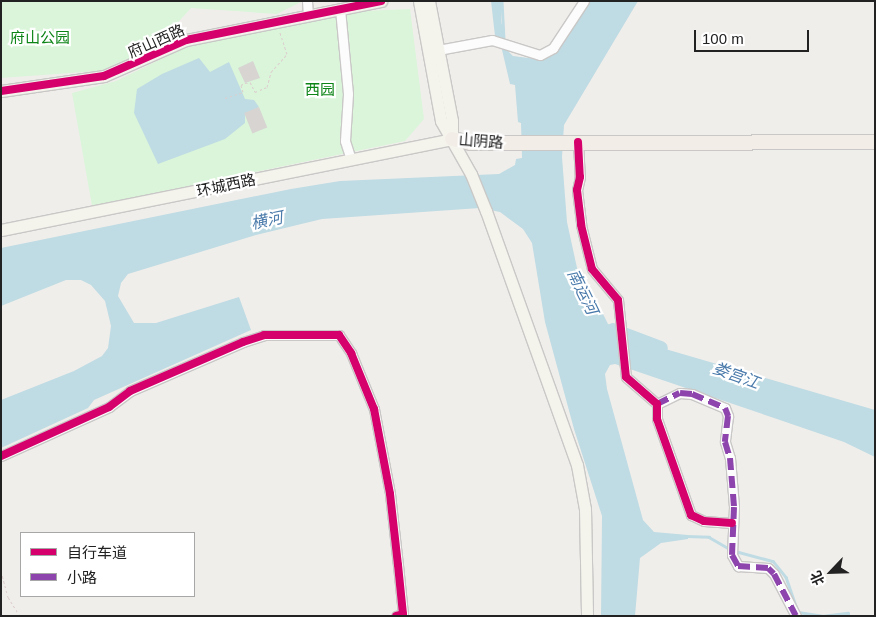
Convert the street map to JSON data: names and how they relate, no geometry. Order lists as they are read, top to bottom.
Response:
{
  "streets": {
    "main road": ["府山西路", "山阴路", "环城西路"]
  },
  "crossings": [
    ["山阴路", "环城西路"]
  ],
  "water": ["横河", "南运河", "娄宫江"],
  "parks": ["府山公园", "西园"],
  "legend": ["自行车道", "小路"],
  "scale_bar": "100 m",
  "north": "bottom left"
}
